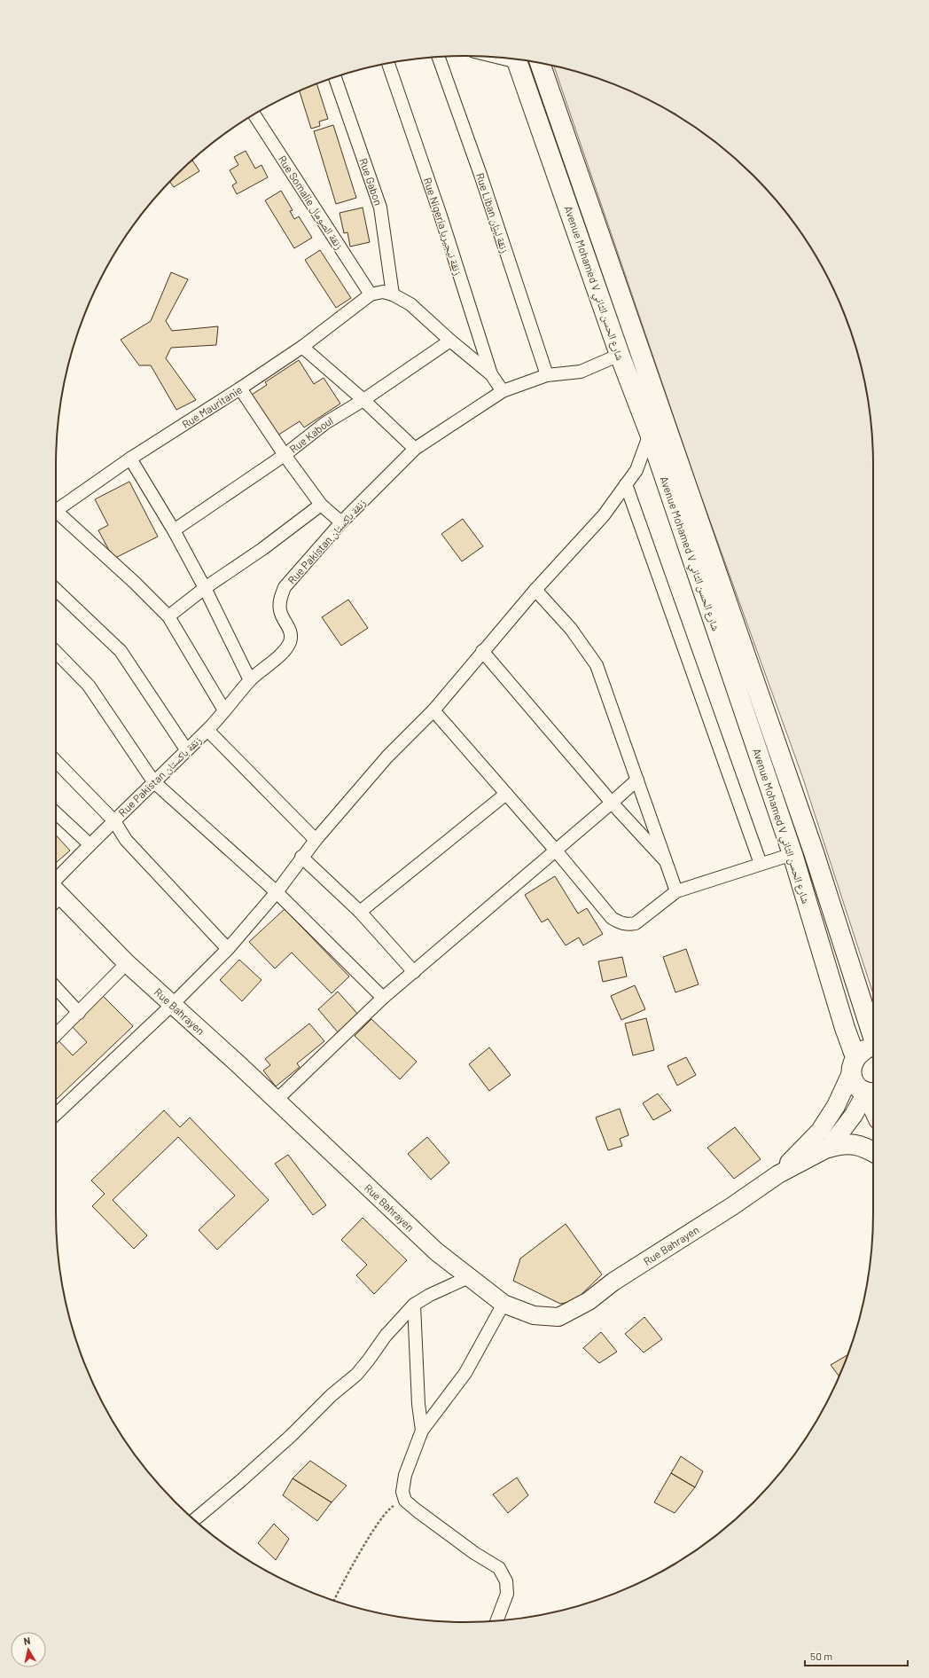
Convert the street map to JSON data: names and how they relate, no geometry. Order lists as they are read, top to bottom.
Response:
{
  "streets": {
    "highway": ["Avenue Mohamed V شارع الحسن الثاني"],
    "street": [
      "Rue Gabon",
      "Rue Somalie زنقة الصومال",
      "Rue Liban زنقة لبنان",
      "Rue Nigeria زنقة نيجيريا",
      "Rue Mauritanie",
      "Rue Kaboul",
      "Rue Pakistan زنقة باكستان",
      "Rue Bahrayen"
    ]
  },
  "crossings": [
    ["Rue Somalie زنقة الصومال", "Rue Mauritanie"],
    ["Rue Liban زنقة لبنان", "Rue Pakistan زنقة باكستان"],
    ["Rue Nigeria زنقة نيجيريا", "Rue Pakistan زنقة باكستان"],
    ["Avenue Mohamed V شارع الحسن الثاني", "Rue Pakistan زنقة باكستان"],
    ["Avenue Mohamed V شارع الحسن الثاني", "Rue Bahrayen"]
  ],
  "scale_bar": "50 m",
  "north": "top"
}
